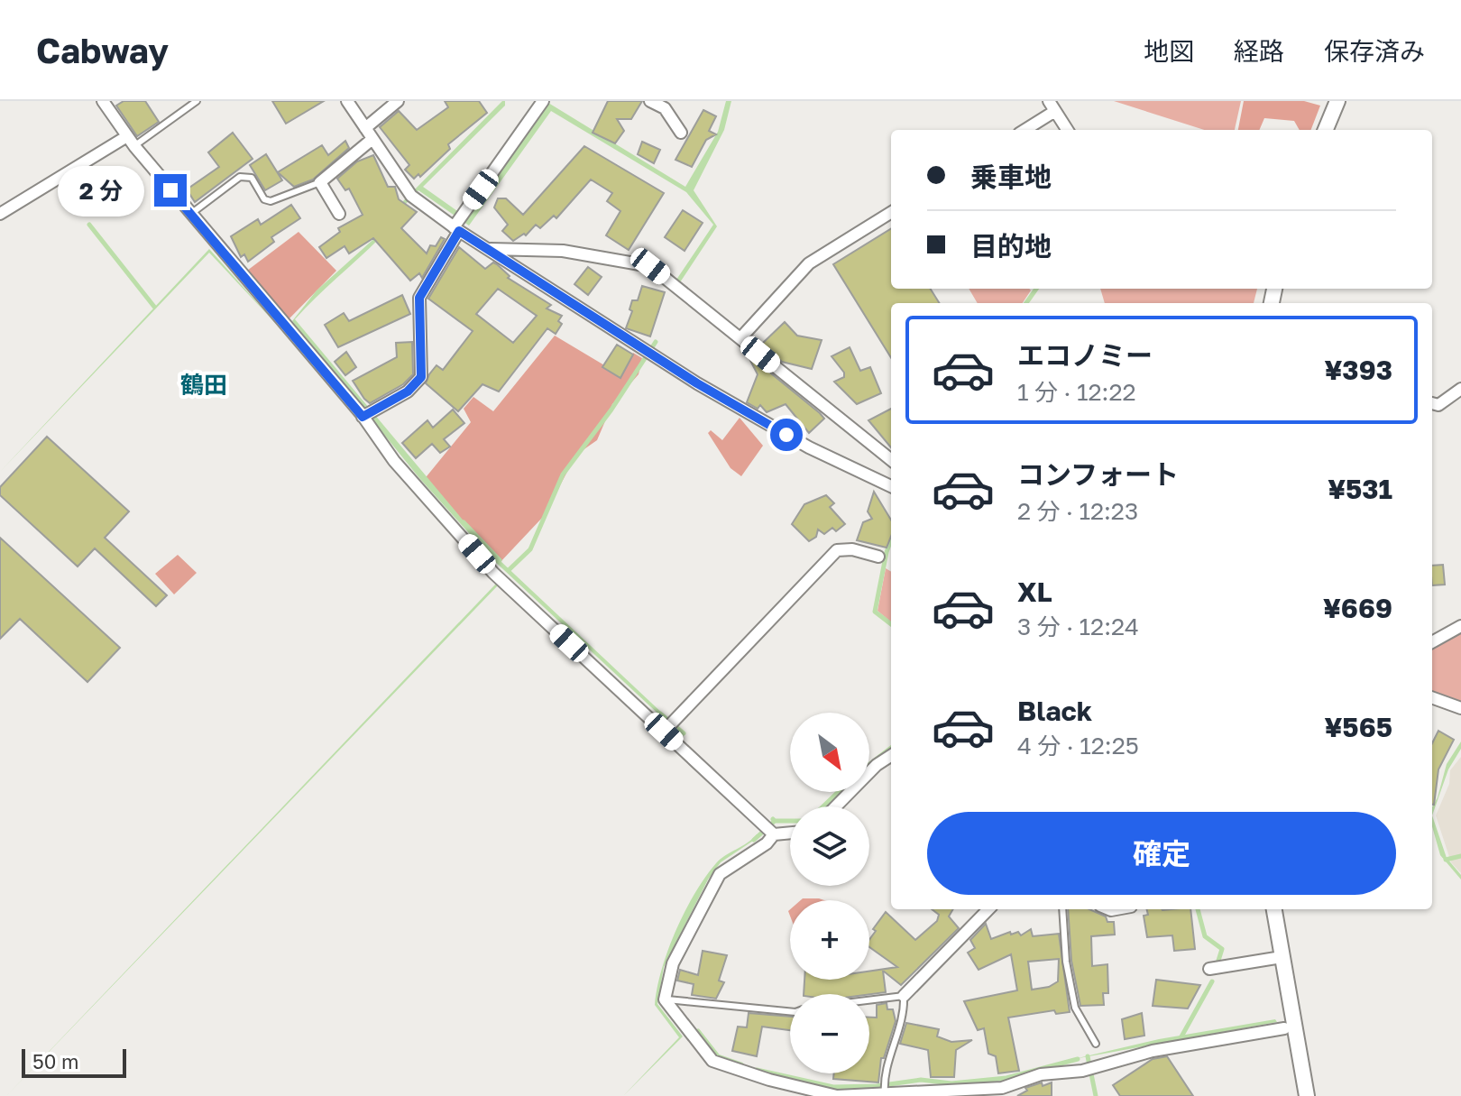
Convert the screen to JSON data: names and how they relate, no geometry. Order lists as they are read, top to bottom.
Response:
{
  "districts": ["鶴田"],
  "scale_bar": "50 m",
  "north": "bottom right",
  "page": {
    "header": "Cabway",
    "nav": ["地図", "経路", "保存済み"],
    "banner": ["乗車地", "目的地"],
    "bubble": "2 分",
    "list": [
      {
        "name": "エコノミー",
        "note": "1 分 · 12:22",
        "value": "¥393"
      },
      {
        "name": "コンフォート",
        "note": "2 分 · 12:23",
        "value": "¥531"
      },
      {
        "name": "XL",
        "note": "3 分 · 12:24",
        "value": "¥669"
      },
      {
        "name": "Black",
        "note": "4 分 · 12:25",
        "value": "¥565"
      }
    ],
    "map_buttons": ["+", "−"],
    "buttons": "確定",
    "scale": "50 m"
  }
}
